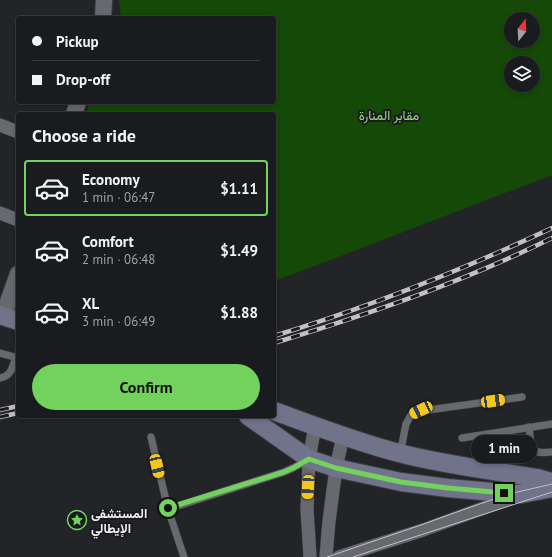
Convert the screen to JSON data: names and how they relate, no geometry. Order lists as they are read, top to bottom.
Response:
{
  "parks": ["مقابر المنارة"],
  "places": {
    "place": ["المستشفى الإيطالي"]
  },
  "north": "top",
  "page": {
    "banner": ["Pickup", "Drop-off"],
    "heading": "Choose a ride",
    "list": [
      {
        "name": "Economy",
        "note": "1 min · 06:47",
        "value": "$1.11"
      },
      {
        "name": "Comfort",
        "note": "2 min · 06:48",
        "value": "$1.49"
      },
      {
        "name": "XL",
        "note": "3 min · 06:49",
        "value": "$1.88"
      }
    ],
    "buttons": "Confirm",
    "bubble": "1 min"
  }
}
